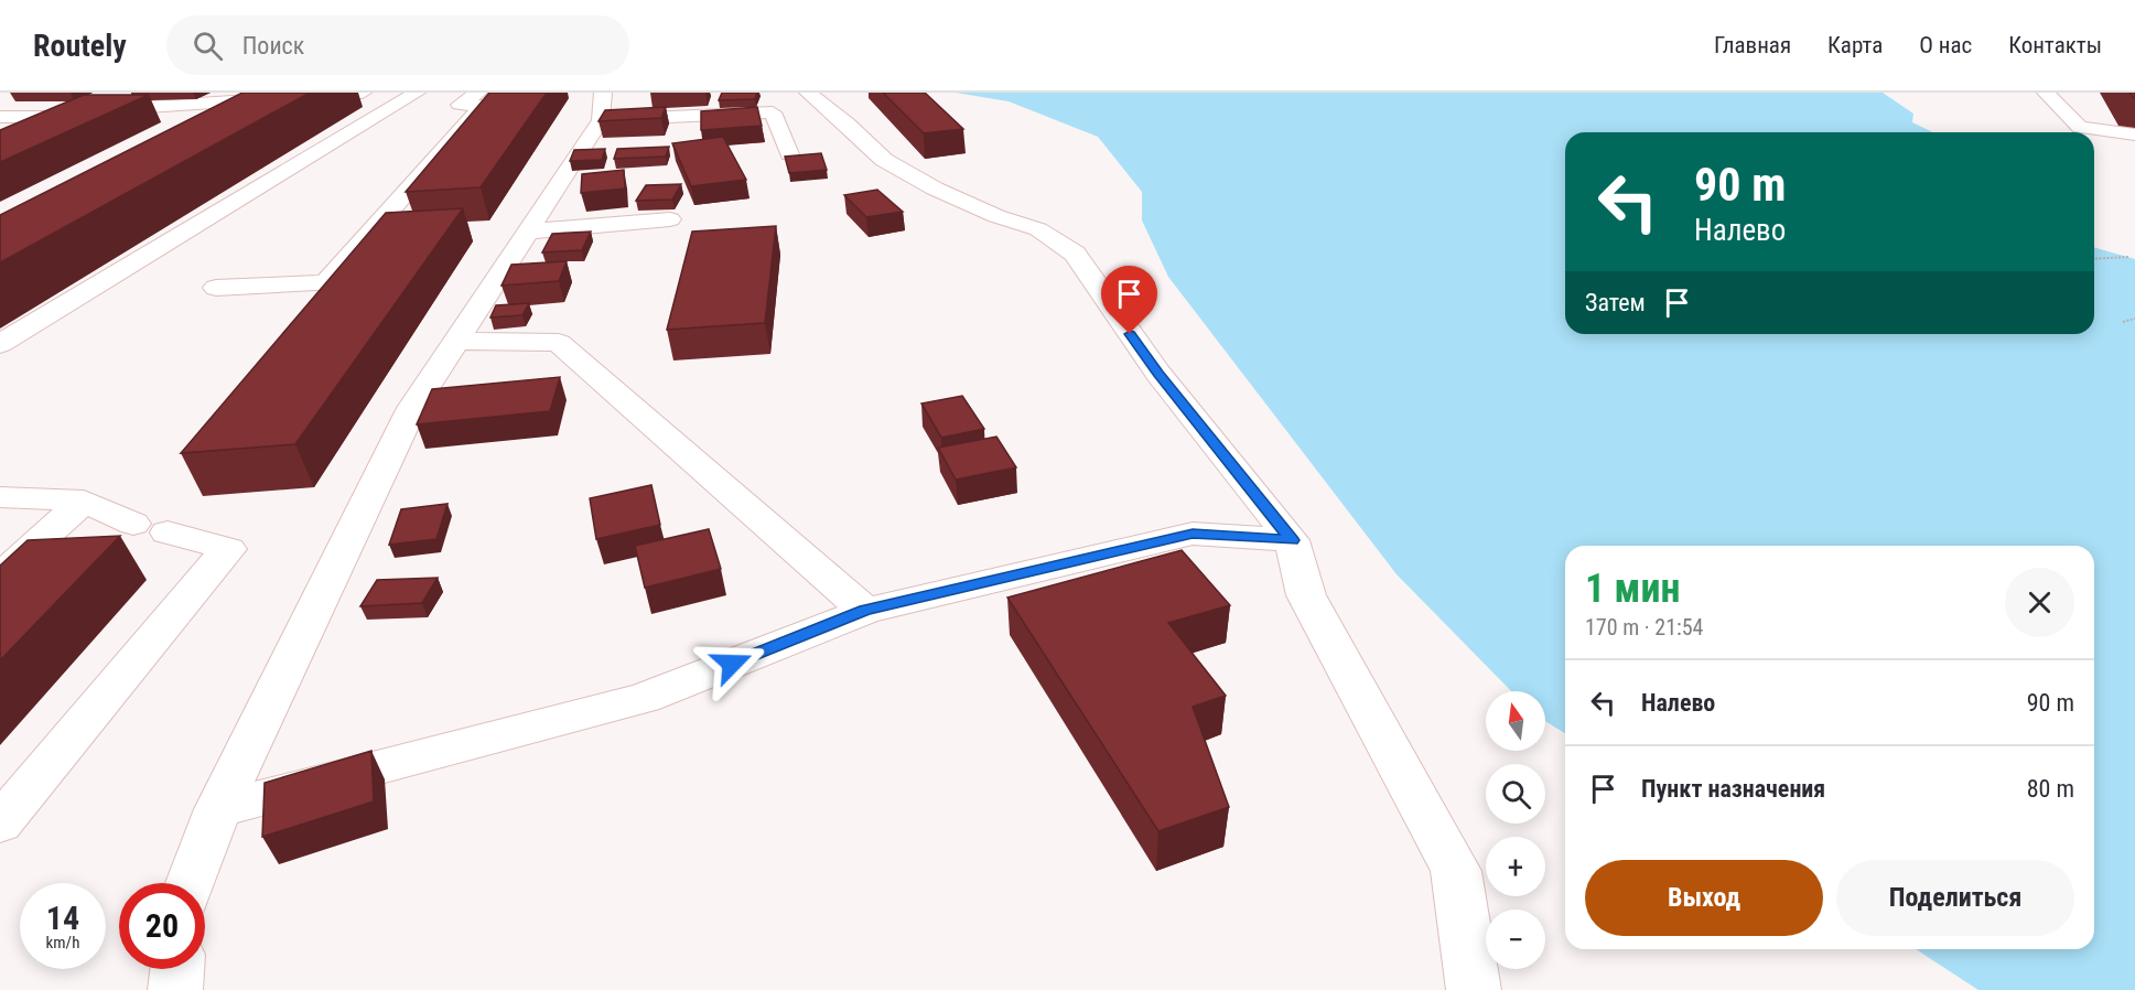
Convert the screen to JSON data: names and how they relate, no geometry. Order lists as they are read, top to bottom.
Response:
{
  "north": "top",
  "page": {
    "header": "Routely",
    "search": "Поиск",
    "nav": [
      "Главная",
      "Карта",
      "О нас",
      "Контакты"
    ],
    "turn": ["90 m", "Налево"],
    "then": "Затем",
    "heading": ["1 мин", "170 m · 21:54"],
    "list": [
      {
        "name": "Налево",
        "value": "90 m"
      },
      {
        "name": "Пункт назначения",
        "value": "80 m"
      }
    ],
    "map_buttons": ["+", "−"],
    "buttons": ["Выход", "Поделиться"],
    "speed": "14 km/h",
    "limit": "20"
  }
}
